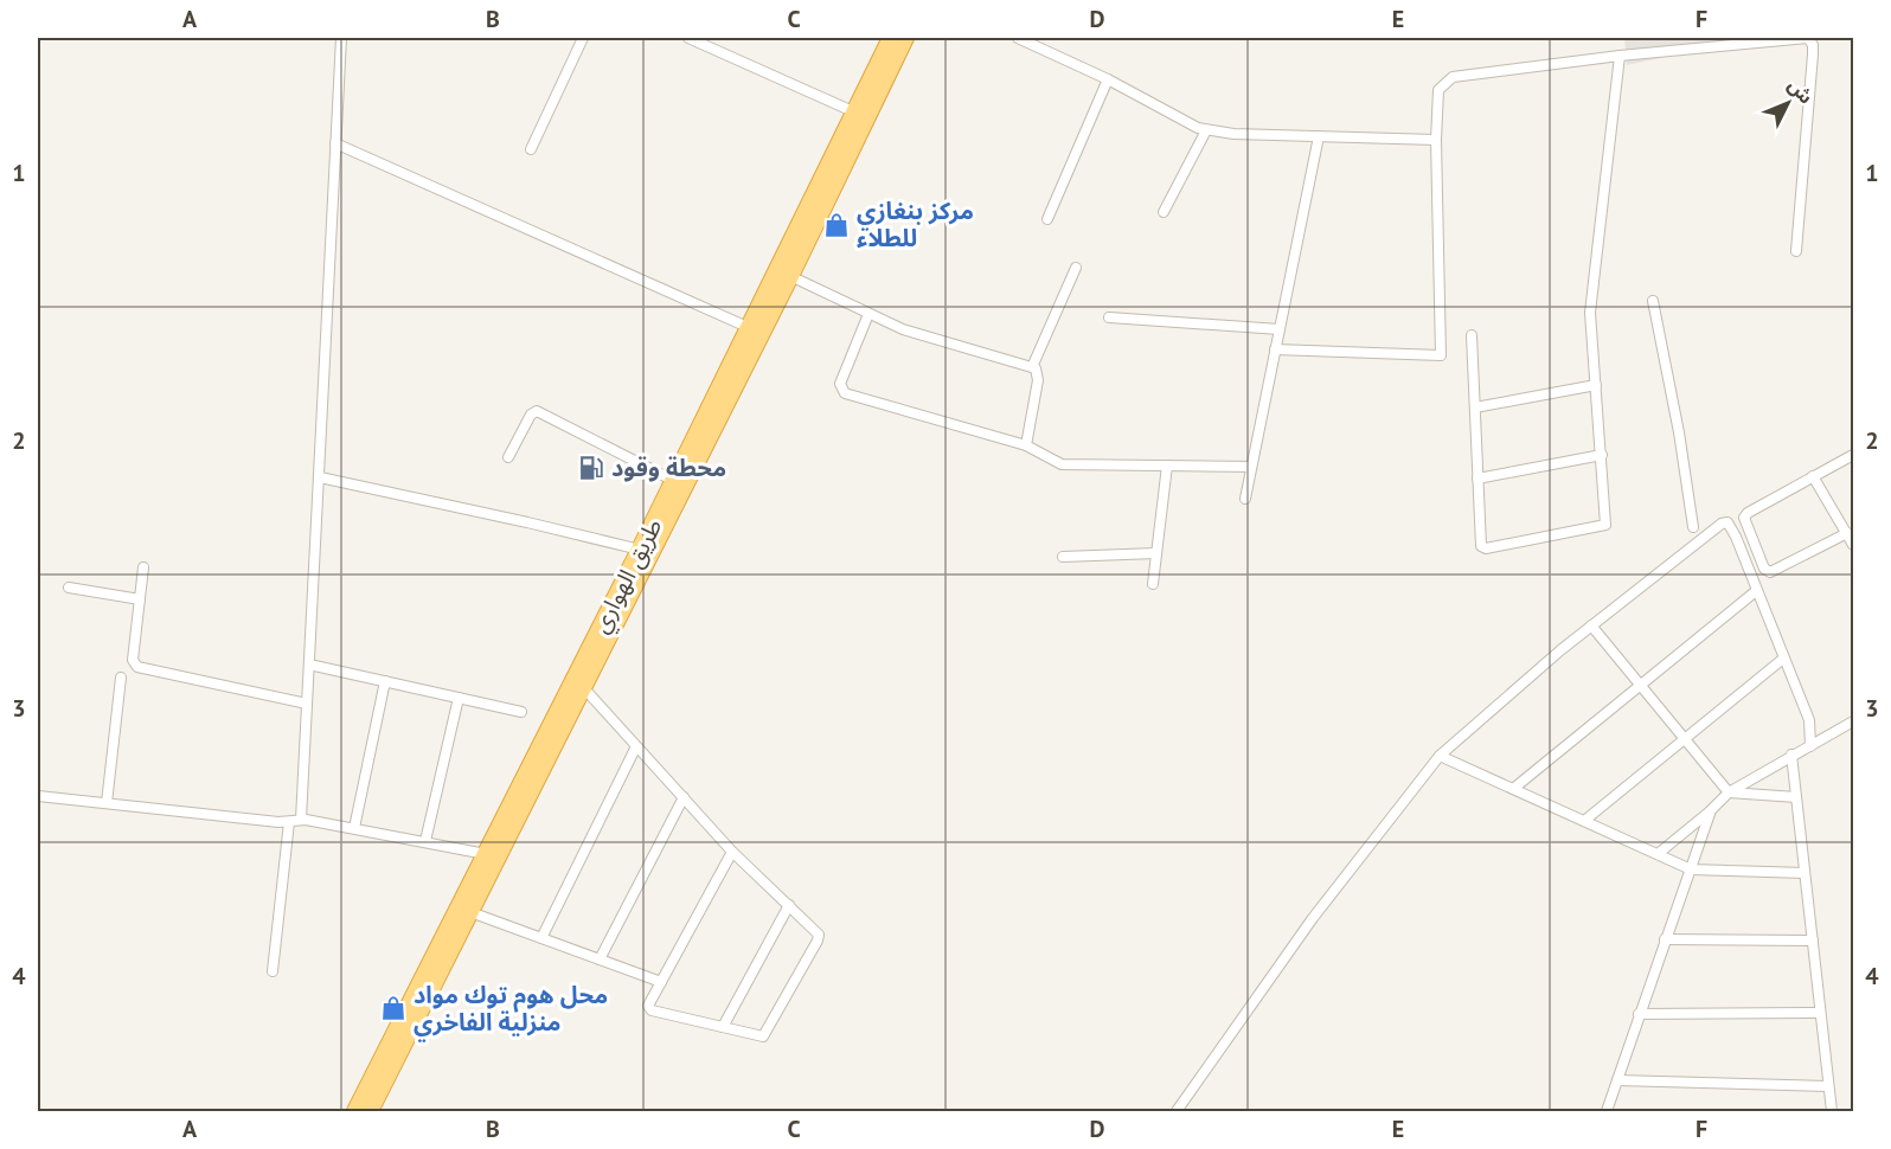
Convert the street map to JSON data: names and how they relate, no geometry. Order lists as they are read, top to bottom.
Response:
{
  "streets": {
    "highway": ["طريق الهواري"]
  },
  "places": {
    "shop": ["مركز بنغازي للطلاء", "محل هوم توك مواد منزلية الفاخري"],
    "fuel station": ["محطة وقود"]
  },
  "north": "top right",
  "grid": {
    "columns": [
      "A",
      "B",
      "C",
      "D",
      "E",
      "F"
    ],
    "rows": [
      "1",
      "2",
      "3",
      "4"
    ]
  }
}
